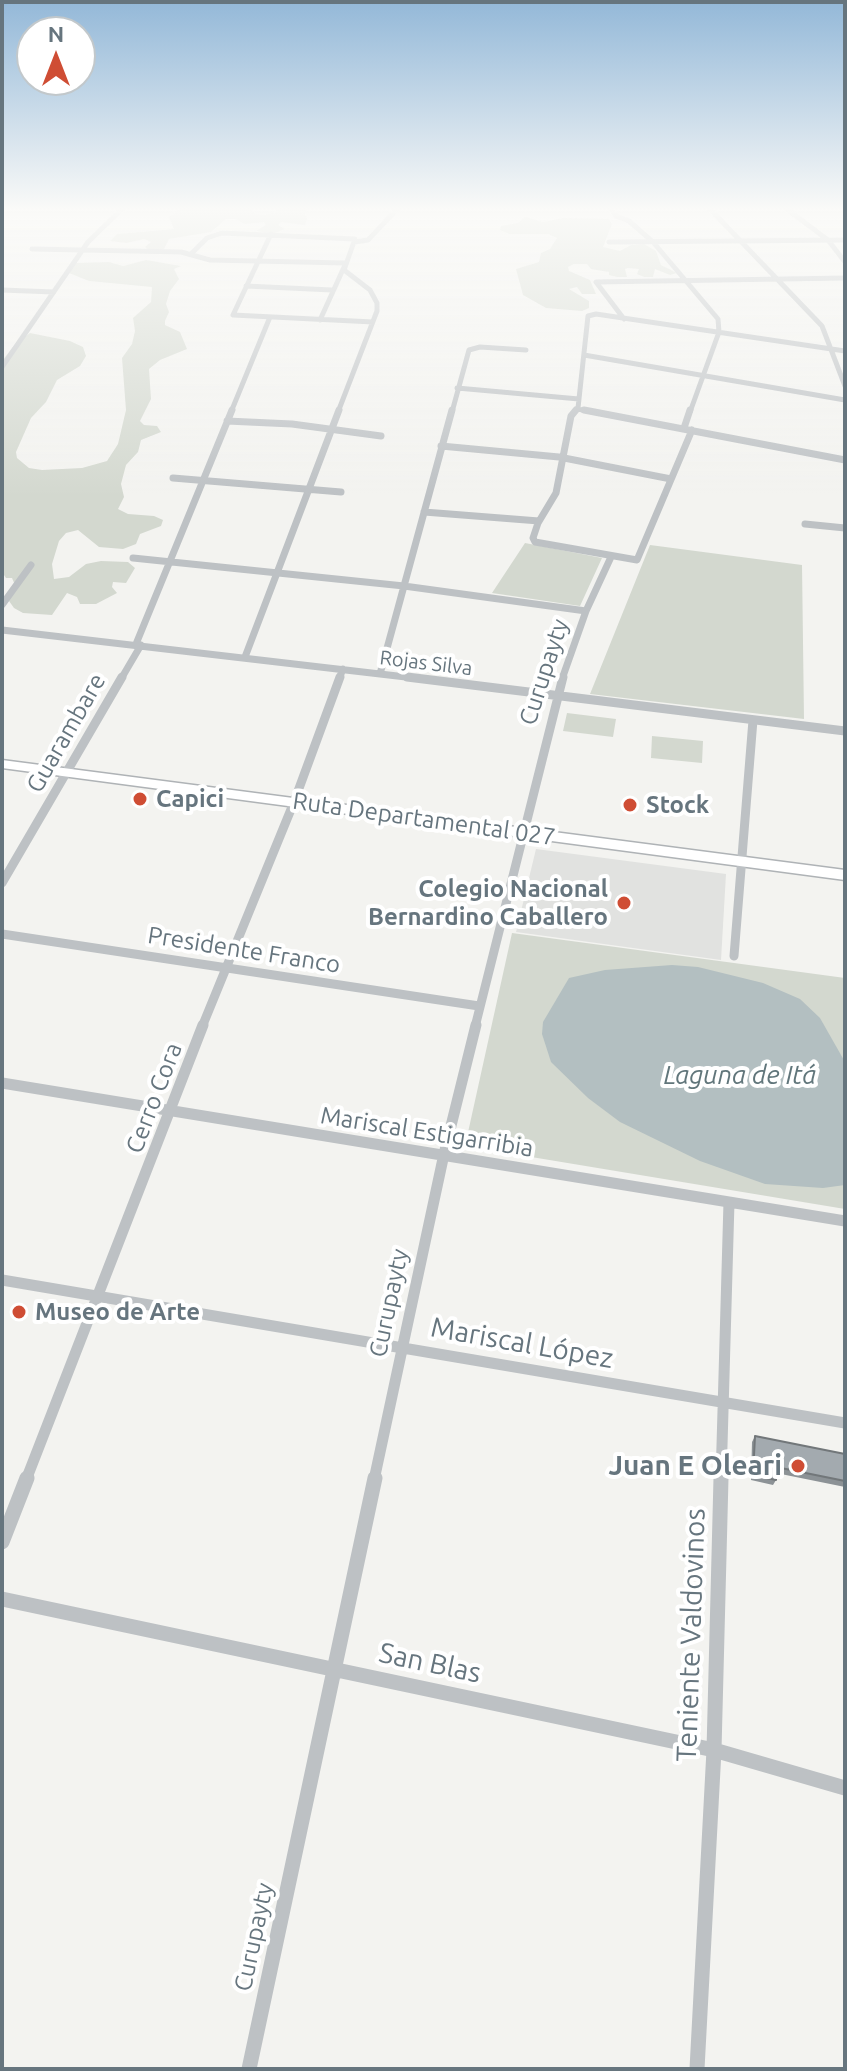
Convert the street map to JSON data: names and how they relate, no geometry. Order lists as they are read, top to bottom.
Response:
{
  "streets": {
    "main road": ["Ruta Departamental 027"],
    "street": [
      "Rojas Silva",
      "Curupayty",
      "Guarambare",
      "Presidente Franco",
      "Cerro Cora",
      "Mariscal Estigarribia",
      "Mariscal López",
      "Teniente Valdovinos",
      "San Blas"
    ]
  },
  "crossings": [
    ["Rojas Silva", "Curupayty"],
    ["Rojas Silva", "Guarambare"],
    ["Rojas Silva", "Cerro Cora"],
    ["Curupayty", "Ruta Departamental 027"],
    ["Curupayty", "Presidente Franco"],
    ["Curupayty", "Mariscal Estigarribia"],
    ["Curupayty", "Mariscal López"],
    ["Curupayty", "San Blas"],
    ["Guarambare", "Ruta Departamental 027"],
    ["Ruta Departamental 027", "Cerro Cora"],
    ["Presidente Franco", "Cerro Cora"],
    ["Cerro Cora", "Mariscal Estigarribia"],
    ["Cerro Cora", "Mariscal López"],
    ["Mariscal Estigarribia", "Teniente Valdovinos"],
    ["Mariscal López", "Teniente Valdovinos"],
    ["Teniente Valdovinos", "San Blas"]
  ],
  "water": ["Laguna de Itá"],
  "places": [
    "Capici",
    "Stock",
    "Colegio Nacional Bernardino Caballero",
    "Museo de Arte",
    "Juan E Oleari"
  ],
  "north": "top"
}
